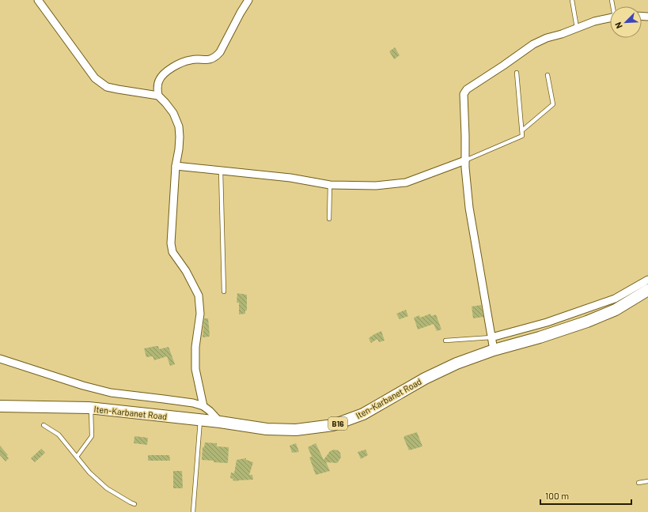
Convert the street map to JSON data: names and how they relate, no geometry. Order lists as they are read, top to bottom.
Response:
{
  "streets": {
    "main road": ["Iten-Karbanet Road", "B16"]
  },
  "scale_bar": "100 m",
  "north": "bottom left"
}
